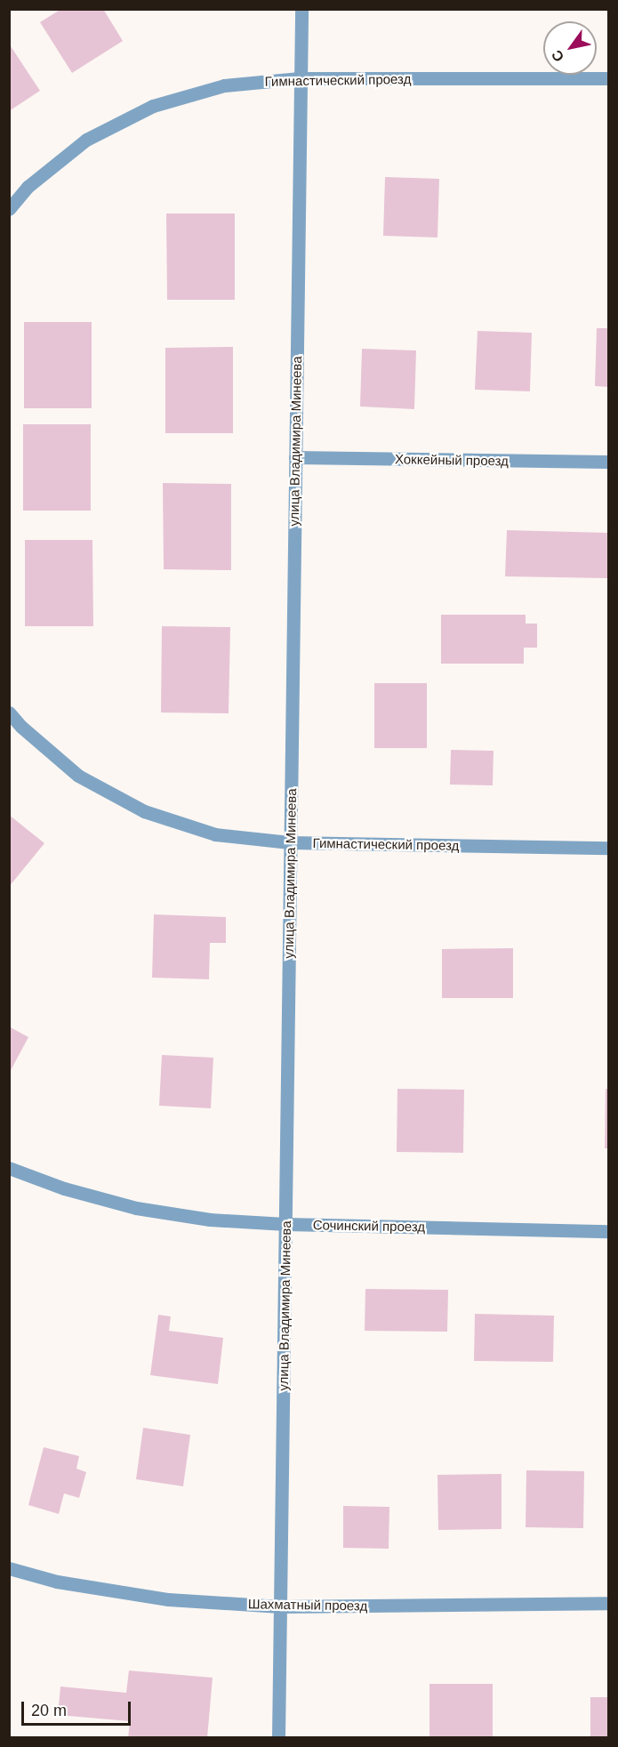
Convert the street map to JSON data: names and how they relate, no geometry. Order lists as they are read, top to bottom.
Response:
{
  "streets": {
    "street": [
      "Гимнастический проезд",
      "улица Владимира Минеева",
      "Хоккейный проезд",
      "Сочинский проезд",
      "Шахматный проезд"
    ]
  },
  "crossings": [
    ["Гимнастический проезд", "улица Владимира Минеева"],
    ["улица Владимира Минеева", "Хоккейный проезд"],
    ["улица Владимира Минеева", "Сочинский проезд"],
    ["улица Владимира Минеева", "Шахматный проезд"]
  ],
  "scale_bar": "20 m",
  "north": "bottom left"
}
